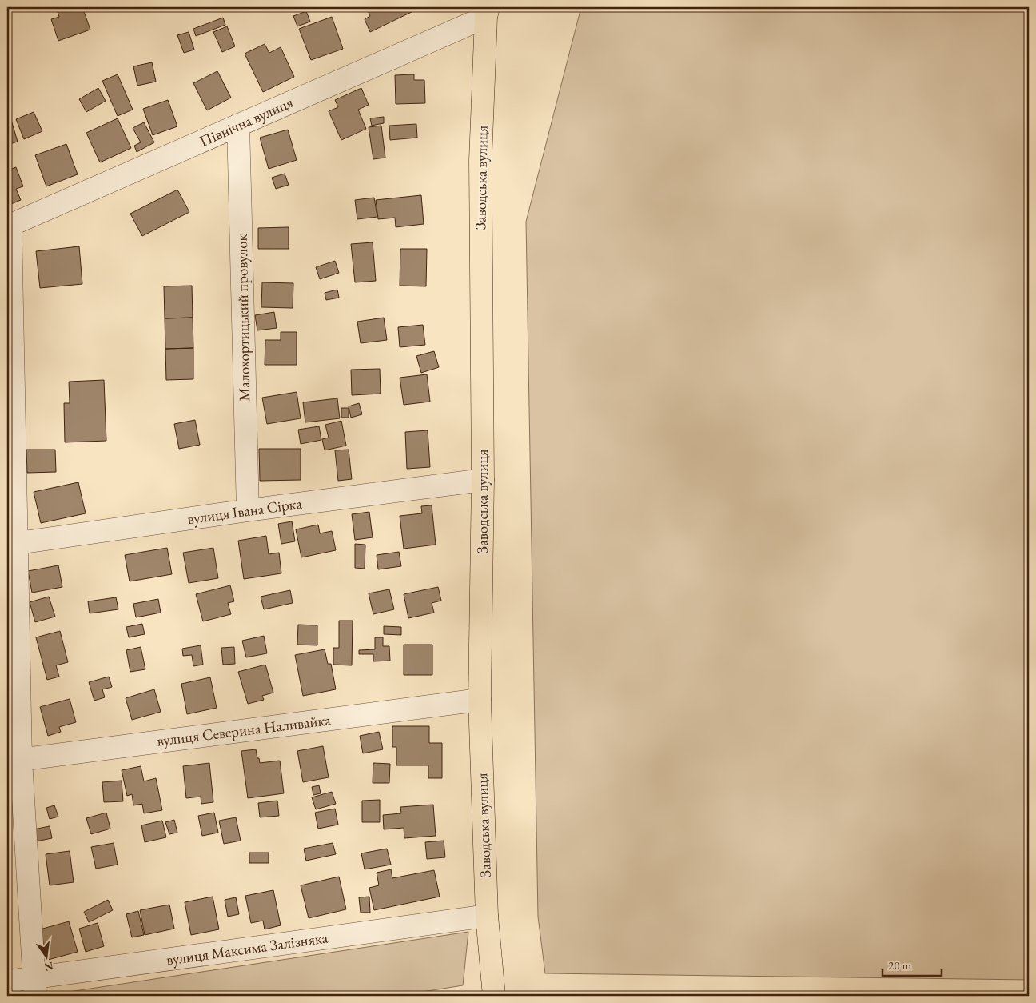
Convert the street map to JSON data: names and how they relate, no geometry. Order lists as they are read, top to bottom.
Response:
{
  "streets": {
    "main road": ["Заводська вулиця"],
    "street": [
      "Північна вулиця",
      "Малохортицький провулок",
      "вулиця Івана Сірка",
      "вулиця Северина Наливайка",
      "вулиця Максима Залізняка"
    ]
  },
  "crossings": [
    ["Північна вулиця", "Заводська вулиця"],
    ["Північна вулиця", "Малохортицький провулок"],
    ["Заводська вулиця", "вулиця Івана Сірка"],
    ["Заводська вулиця", "вулиця Северина Наливайка"],
    ["Заводська вулиця", "вулиця Максима Залізняка"],
    ["Малохортицький провулок", "вулиця Івана Сірка"]
  ],
  "scale_bar": "20 m",
  "north": "bottom"
}
